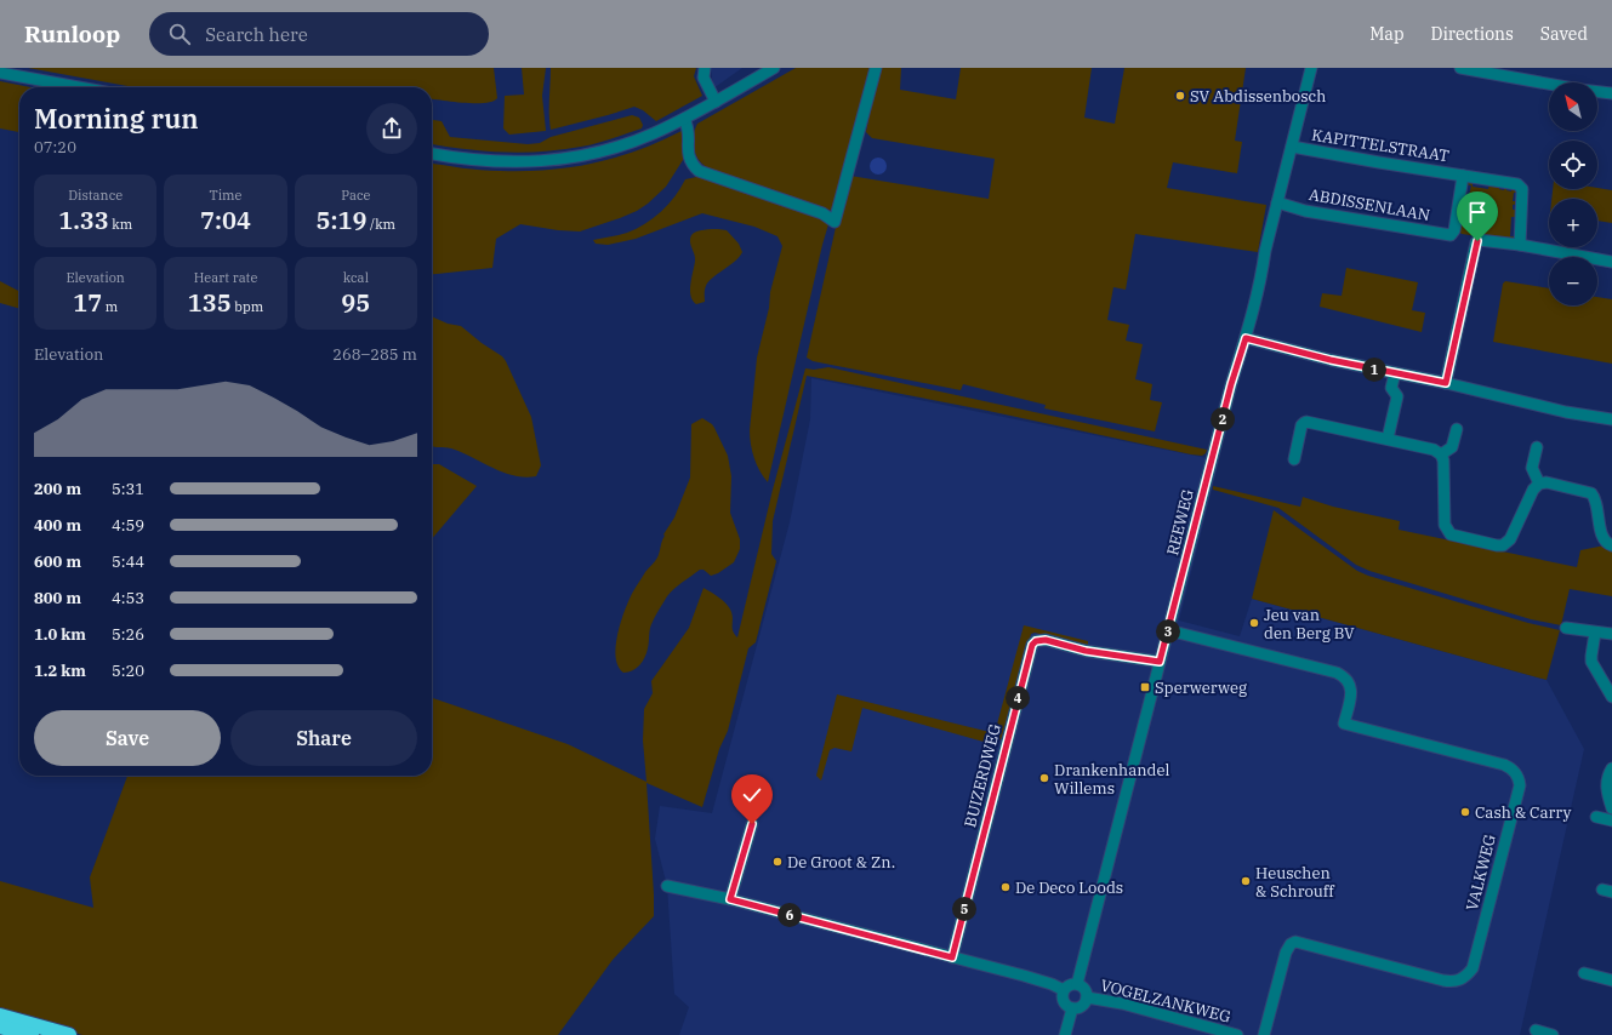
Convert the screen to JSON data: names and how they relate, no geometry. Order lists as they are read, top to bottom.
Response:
{
  "streets": {
    "street": [
      "KAPITTELSTRAAT",
      "ABDISSENLAAN",
      "REEWEG",
      "BUIZERDWEG",
      "VALKWEG",
      "VOGELZANKWEG"
    ]
  },
  "crossings": [
    ["KAPITTELSTRAAT", "ABDISSENLAAN"],
    ["KAPITTELSTRAAT", "REEWEG"],
    ["ABDISSENLAAN", "REEWEG"],
    ["REEWEG", "BUIZERDWEG"],
    ["REEWEG", "VALKWEG"],
    ["REEWEG", "VOGELZANKWEG"]
  ],
  "places": {
    "other": [
      "SV Abdissenbosch",
      "Jeu van den Berg BV",
      "Drankenhandel Willems",
      "Cash & Carry",
      "De Groot & Zn.",
      "Heuschen & Schrouff",
      "De Deco Loods"
    ],
    "transit": ["Sperwerweg"]
  },
  "north": "top left",
  "page": {
    "header": "Runloop",
    "search": "Search here",
    "nav": ["Map", "Directions", "Saved"],
    "map_buttons": ["+", "−"],
    "heading": ["Morning run", "07:20"],
    "stats": [
      ["Distance", "1.33 km"],
      ["Time", "7:04"],
      ["Pace", "5:19 /km"],
      ["Elevation", "17 m"],
      ["Heart rate", "135 bpm"],
      ["kcal", "95"]
    ],
    "chart": ["Elevation", "268–285 m"],
    "pins": [
      "1",
      "2",
      "3",
      "4",
      "5",
      "6"
    ],
    "list": [
      {
        "name": "200 m",
        "note": "5:31"
      },
      {
        "name": "400 m",
        "note": "4:59"
      },
      {
        "name": "600 m",
        "note": "5:44"
      },
      {
        "name": "800 m",
        "note": "4:53"
      },
      {
        "name": "1.0 km",
        "note": "5:26"
      },
      {
        "name": "1.2 km",
        "note": "5:20"
      }
    ],
    "buttons": ["Save", "Share"]
  }
}
